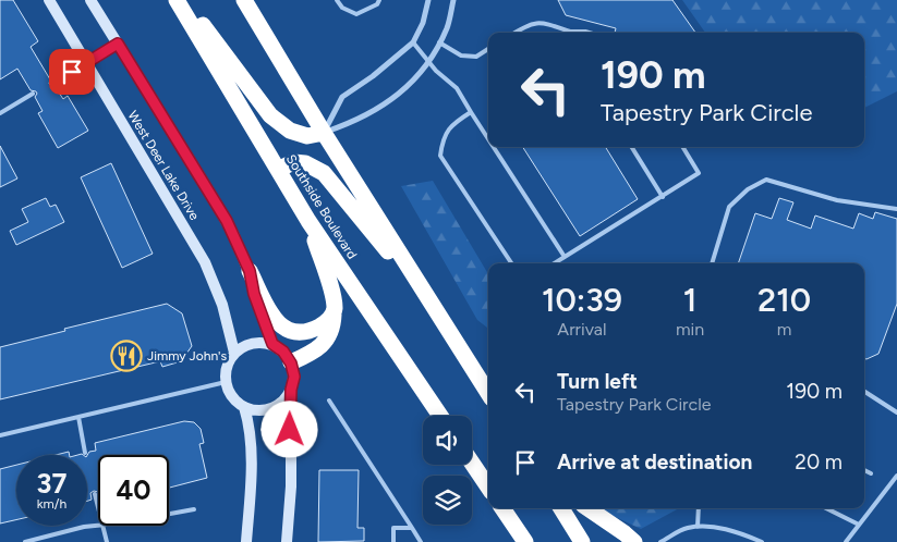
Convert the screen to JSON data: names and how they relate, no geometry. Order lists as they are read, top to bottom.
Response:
{
  "streets": {
    "highway": ["Southside Boulevard"],
    "street": ["West Deer Lake Drive"]
  },
  "places": {
    "restaurant": ["Jimmy John's"]
  },
  "page": {
    "turn": ["190 m", "Tapestry Park Circle"],
    "eta": [
      "10:39",
      "Arrival",
      "1",
      "min",
      "210",
      "m"
    ],
    "list": [
      {
        "name": "Turn left",
        "note": "Tapestry Park Circle",
        "value": "190 m"
      },
      {
        "name": "Arrive at destination",
        "value": "20 m"
      }
    ],
    "speed": "37 km/h",
    "limit": "40"
  }
}
